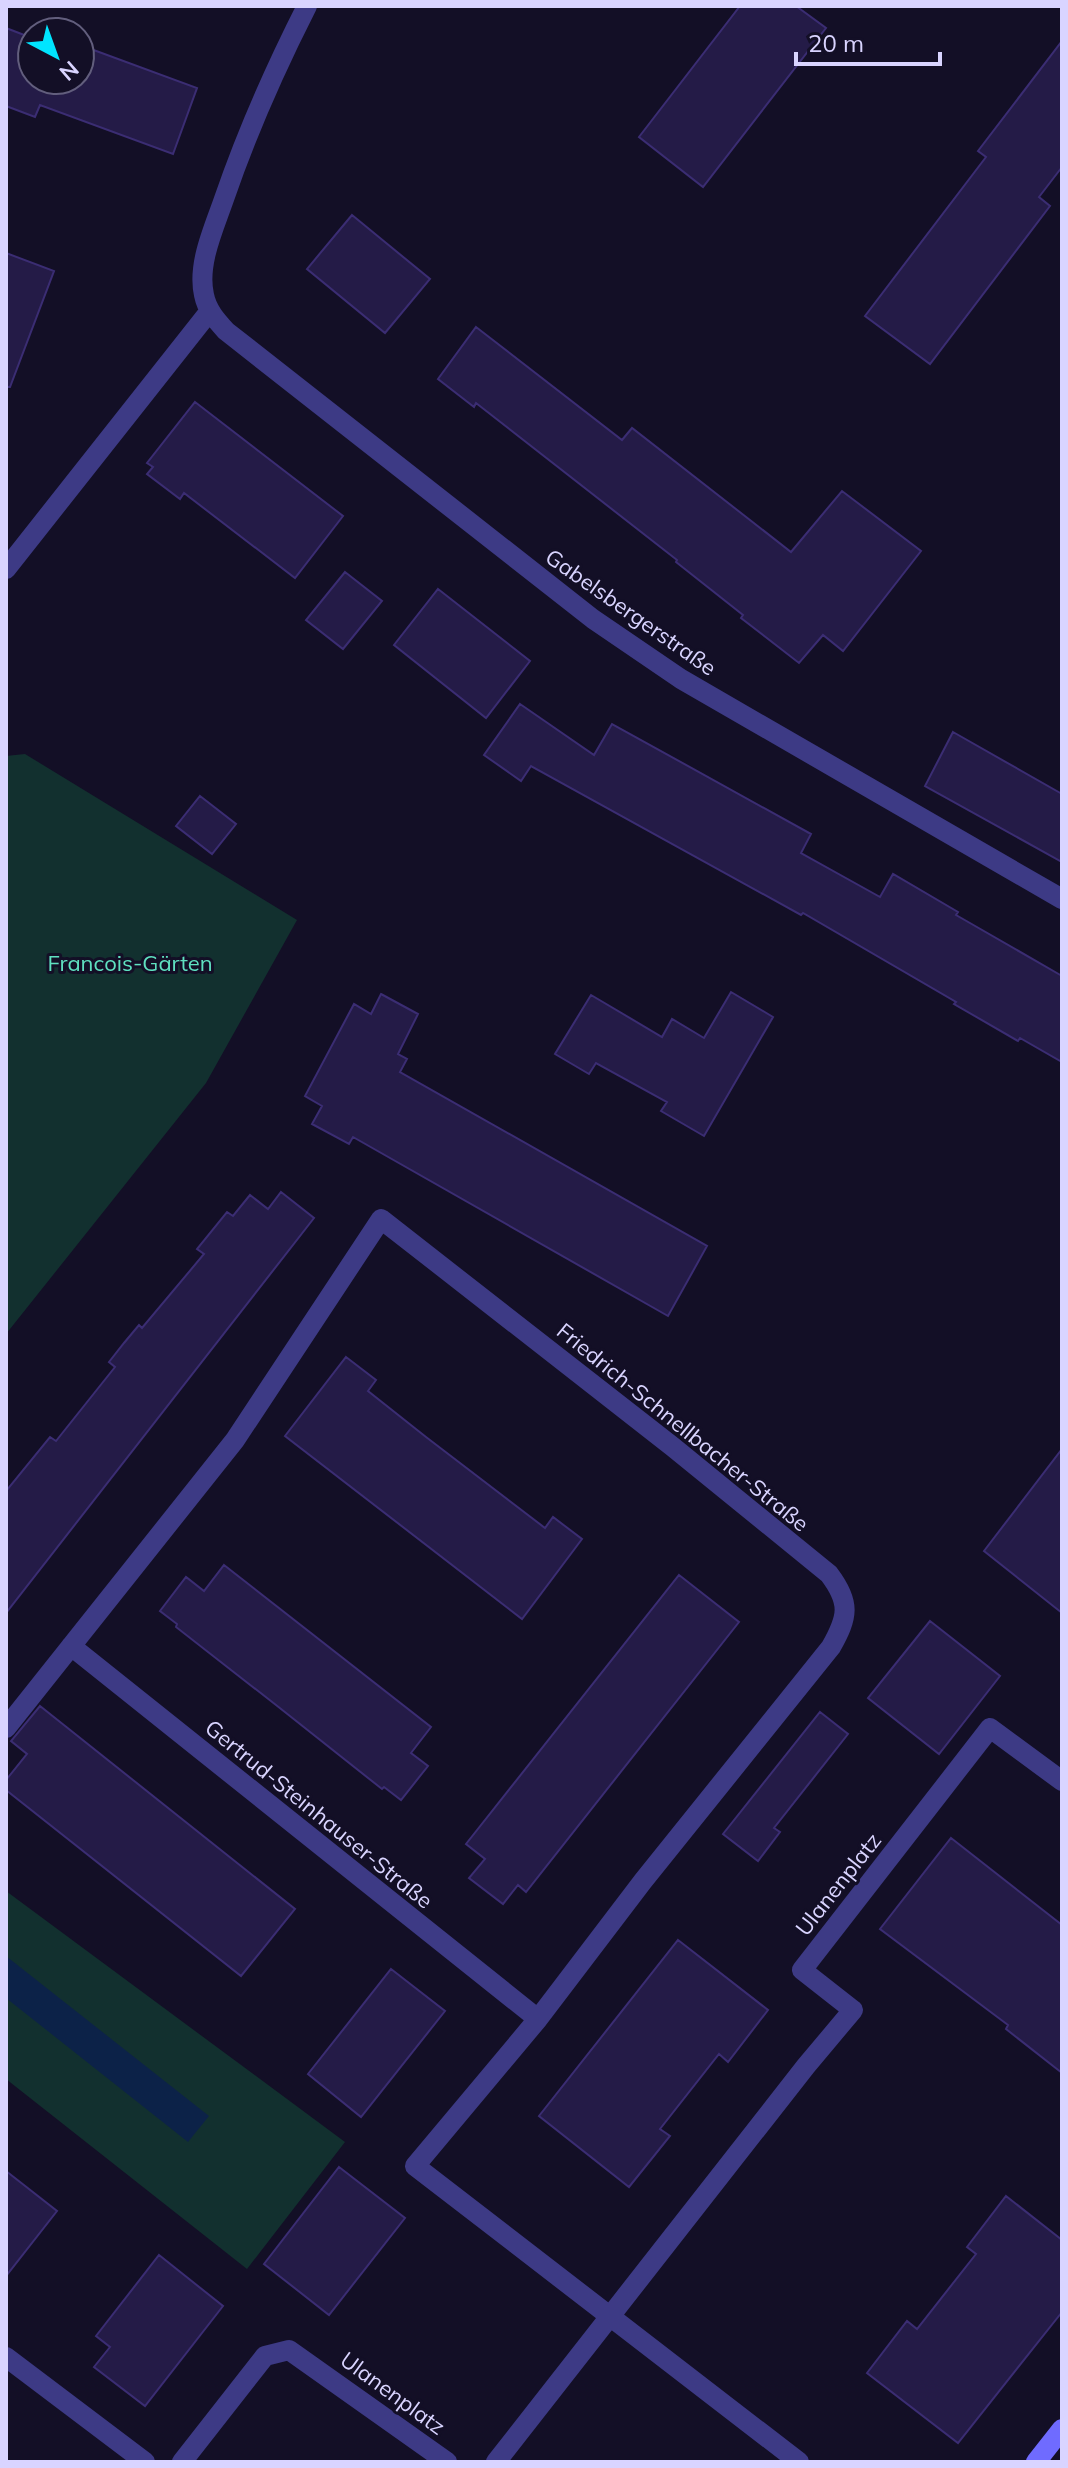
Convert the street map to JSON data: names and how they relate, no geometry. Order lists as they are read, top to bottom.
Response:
{
  "streets": {
    "street": [
      "Gabelsbergerstraße",
      "Friedrich-Schnellbacher-Straße",
      "Gertrud-Steinhauser-Straße",
      "Ulanenplatz"
    ]
  },
  "crossings": [
    ["Friedrich-Schnellbacher-Straße", "Gertrud-Steinhauser-Straße"],
    ["Friedrich-Schnellbacher-Straße", "Ulanenplatz"]
  ],
  "parks": ["Francois-Gärten"],
  "scale_bar": "20 m",
  "north": "bottom right"
}
